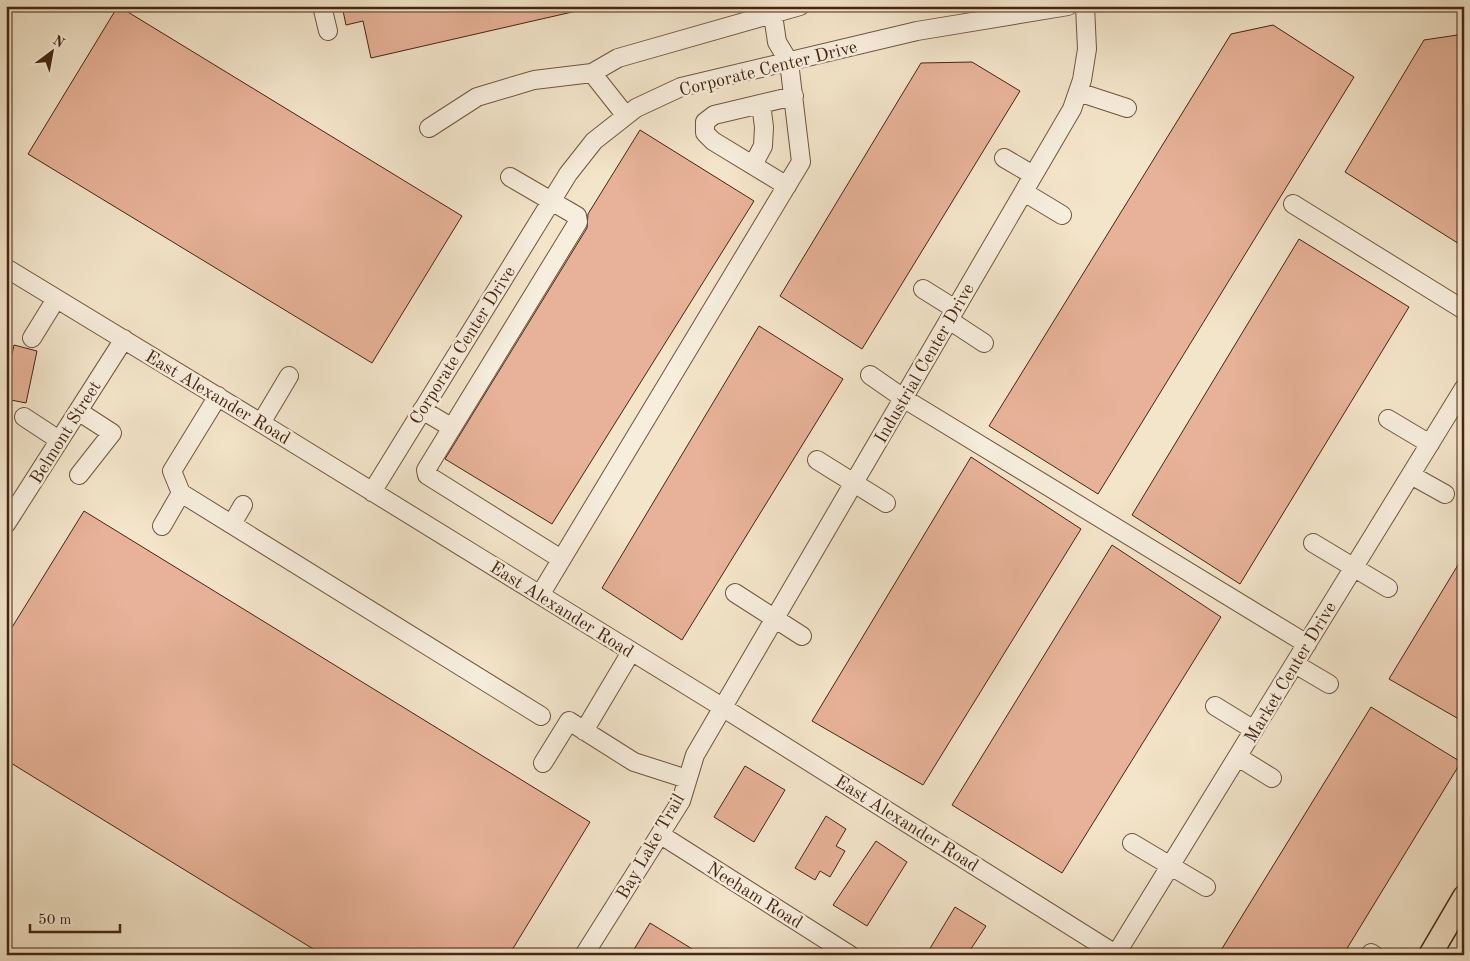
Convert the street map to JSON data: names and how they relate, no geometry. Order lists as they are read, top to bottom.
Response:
{
  "streets": {
    "street": [
      "Corporate Center Drive",
      "Industrial Center Drive",
      "East Alexander Road",
      "Belmont Street",
      "Market Center Drive",
      "Bay Lake Trail",
      "Neeham Road"
    ]
  },
  "crossings": [
    ["Corporate Center Drive", "East Alexander Road"],
    ["Industrial Center Drive", "East Alexander Road"],
    ["Industrial Center Drive", "Bay Lake Trail"],
    ["East Alexander Road", "Belmont Street"],
    ["East Alexander Road", "Market Center Drive"],
    ["East Alexander Road", "Bay Lake Trail"],
    ["Bay Lake Trail", "Neeham Road"]
  ],
  "scale_bar": "50 m",
  "north": "top right"
}
